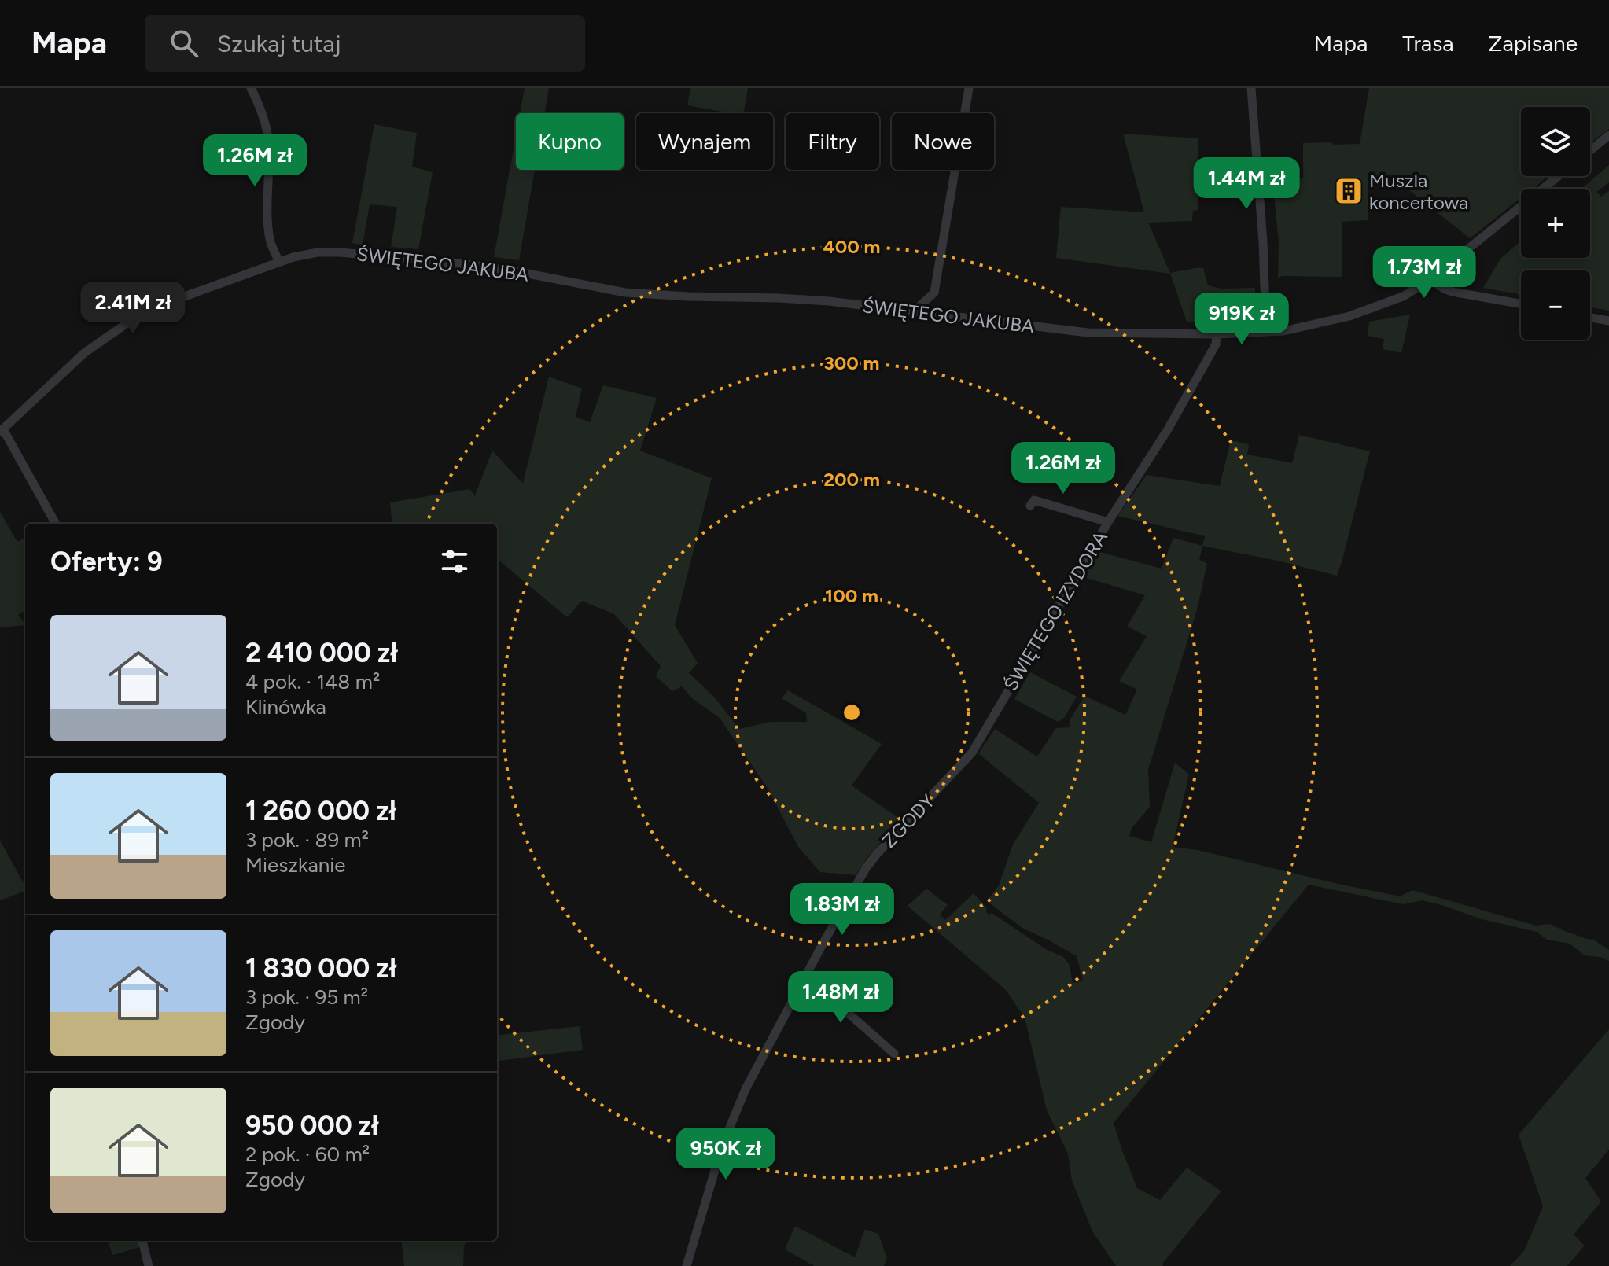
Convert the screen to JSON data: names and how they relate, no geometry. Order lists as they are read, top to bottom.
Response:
{
  "streets": {
    "street": ["ŚWIĘTEGO JAKUBA", "ŚWIĘTEGO IZYDORA", "ZGODY"]
  },
  "crossings": [
    ["ŚWIĘTEGO JAKUBA", "ŚWIĘTEGO IZYDORA"],
    ["ŚWIĘTEGO IZYDORA", "ZGODY"]
  ],
  "places": {
    "building": ["Muszla koncertowa"]
  },
  "page": {
    "header": "Mapa",
    "search": "Szukaj tutaj",
    "nav": ["Mapa", "Trasa", "Zapisane"],
    "map_buttons": ["+", "−"],
    "chip": [
      "Kupno",
      "Wynajem",
      "Filtry",
      "Nowe"
    ],
    "price": [
      "1.26M zł",
      "1.44M zł",
      "1.73M zł",
      "2.41M zł",
      "919K zł",
      "1.26M zł",
      "1.83M zł",
      "1.48M zł",
      "950K zł"
    ],
    "heading": "Oferty: 9",
    "list": [
      {
        "name": "2 410 000 zł",
        "note": "4 pok. · 148 m² · Klinówka"
      },
      {
        "name": "1 260 000 zł",
        "note": "3 pok. · 89 m² · Mieszkanie"
      },
      {
        "name": "1 830 000 zł",
        "note": "3 pok. · 95 m² · Zgody"
      },
      {
        "name": "950 000 zł",
        "note": "2 pok. · 60 m² · Zgody"
      }
    ]
  },
  "rings": [
    "400 m",
    "300 m",
    "200 m",
    "100 m"
  ]
}
